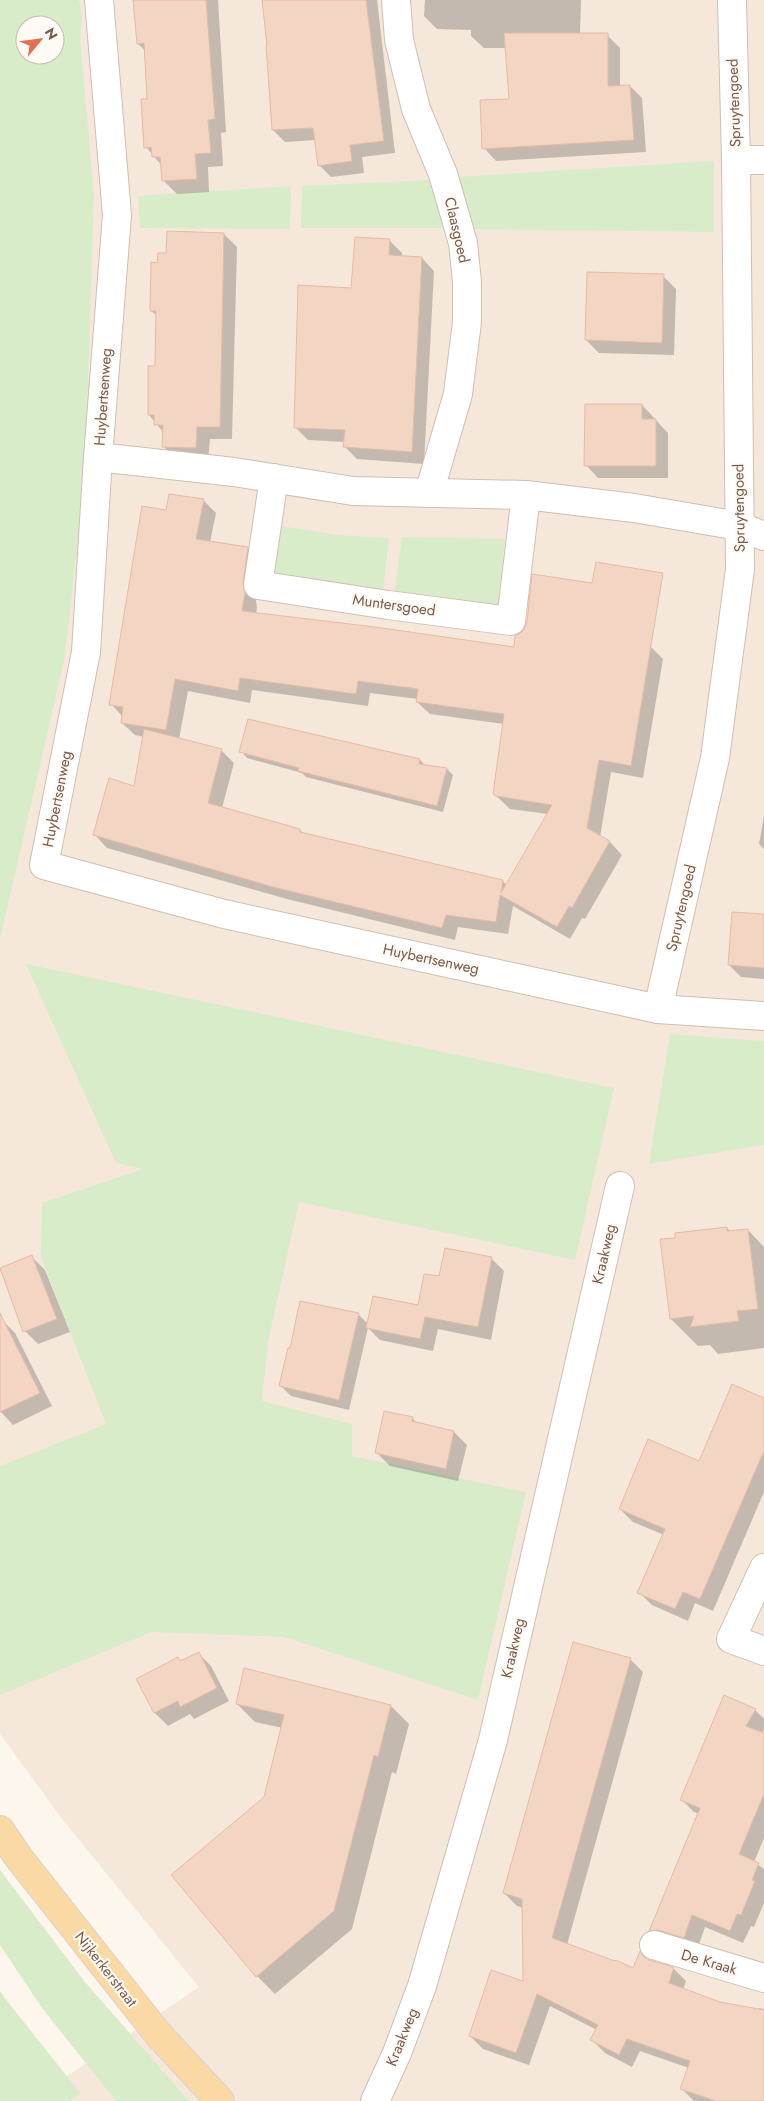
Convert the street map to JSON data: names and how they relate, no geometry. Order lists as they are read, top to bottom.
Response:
{
  "streets": {
    "main road": ["Nijkerkerstraat"],
    "street": [
      "Spruytengoed",
      "Claasgoed",
      "Huybertsenweg",
      "Muntersgoed",
      "Kraakweg",
      "De Kraak"
    ]
  },
  "crossings": [
    ["Spruytengoed", "Huybertsenweg"]
  ],
  "north": "top right"
}
